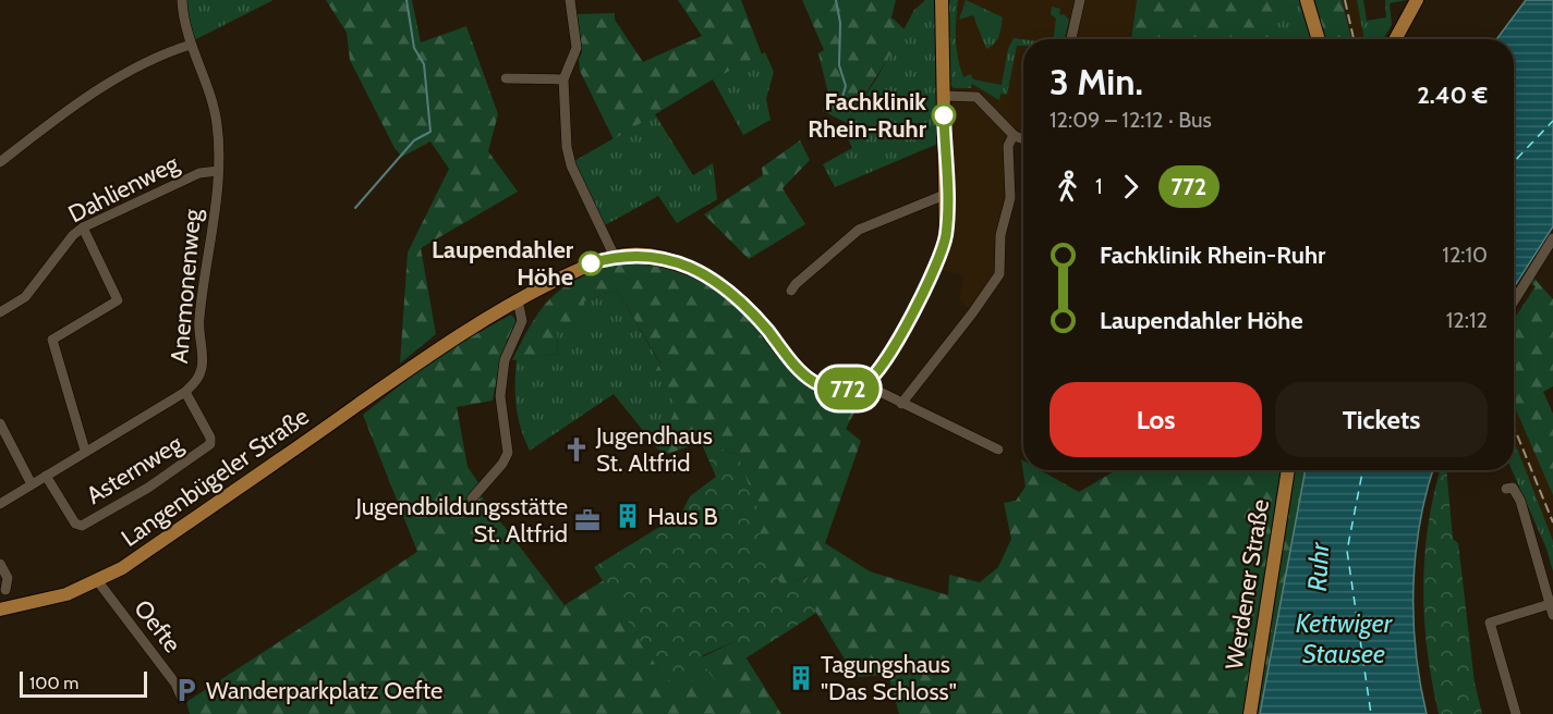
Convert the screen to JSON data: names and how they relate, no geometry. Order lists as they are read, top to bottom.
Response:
{
  "streets": {
    "main road": ["Langenbügeler Straße", "Werdener Straße"],
    "street": [
      "Dahlienweg",
      "Anemonenweg",
      "Asternweg",
      "Oefte"
    ]
  },
  "crossings": [
    ["Dahlienweg", "Anemonenweg"],
    ["Anemonenweg", "Asternweg"],
    ["Langenbügeler Straße", "Oefte"]
  ],
  "water": ["Ruhr", "Kettwiger Stausee"],
  "places": {
    "other": ["Fachklinik Rhein-Ruhr", "Laupendahler Höhe"],
    "church": ["Jugendhaus St. Altfrid"],
    "building": ["Haus B", "Tagungshaus \"Das Schloss\""],
    "office": ["Jugendbildungsstätte St. Altfrid"],
    "parking": ["Wanderparkplatz Oefte"]
  },
  "lines": ["bus line 772"],
  "scale_bar": "100 m",
  "page": {
    "on_map": "772",
    "heading": ["3 Min.", "12:09 – 12:12 · Bus", "2.40 €"],
    "legs": ["1", "772"],
    "list": [
      {
        "name": "Fachklinik Rhein-Ruhr",
        "value": "12:10"
      },
      {
        "name": "Laupendahler Höhe",
        "value": "12:12"
      }
    ],
    "buttons": ["Los", "Tickets"],
    "scale": "100 m"
  }
}
